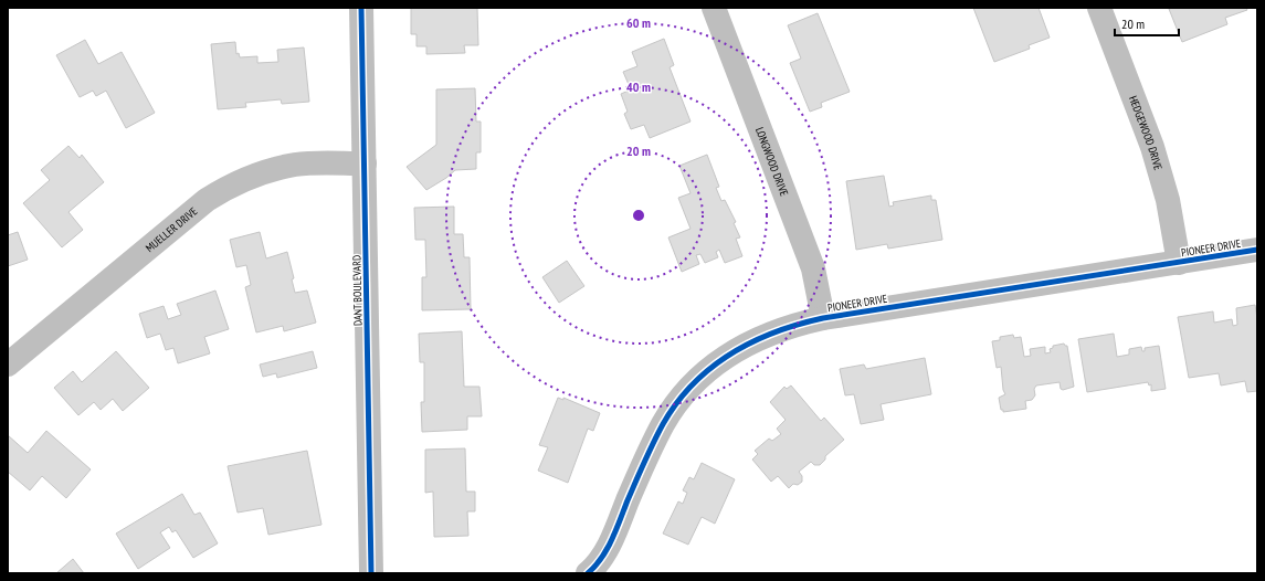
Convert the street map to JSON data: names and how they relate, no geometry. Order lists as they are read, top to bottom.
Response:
{
  "streets": {
    "street": [
      "HEDGEWOOD DRIVE",
      "LONGWOOD DRIVE",
      "MUELLER DRIVE",
      "PIONEER DRIVE",
      "DANT BOULEVARD"
    ]
  },
  "crossings": [
    ["HEDGEWOOD DRIVE", "PIONEER DRIVE"],
    ["LONGWOOD DRIVE", "PIONEER DRIVE"],
    ["MUELLER DRIVE", "DANT BOULEVARD"]
  ],
  "scale_bar": "20 m",
  "rings": ["60 m", "40 m", "20 m"]
}
